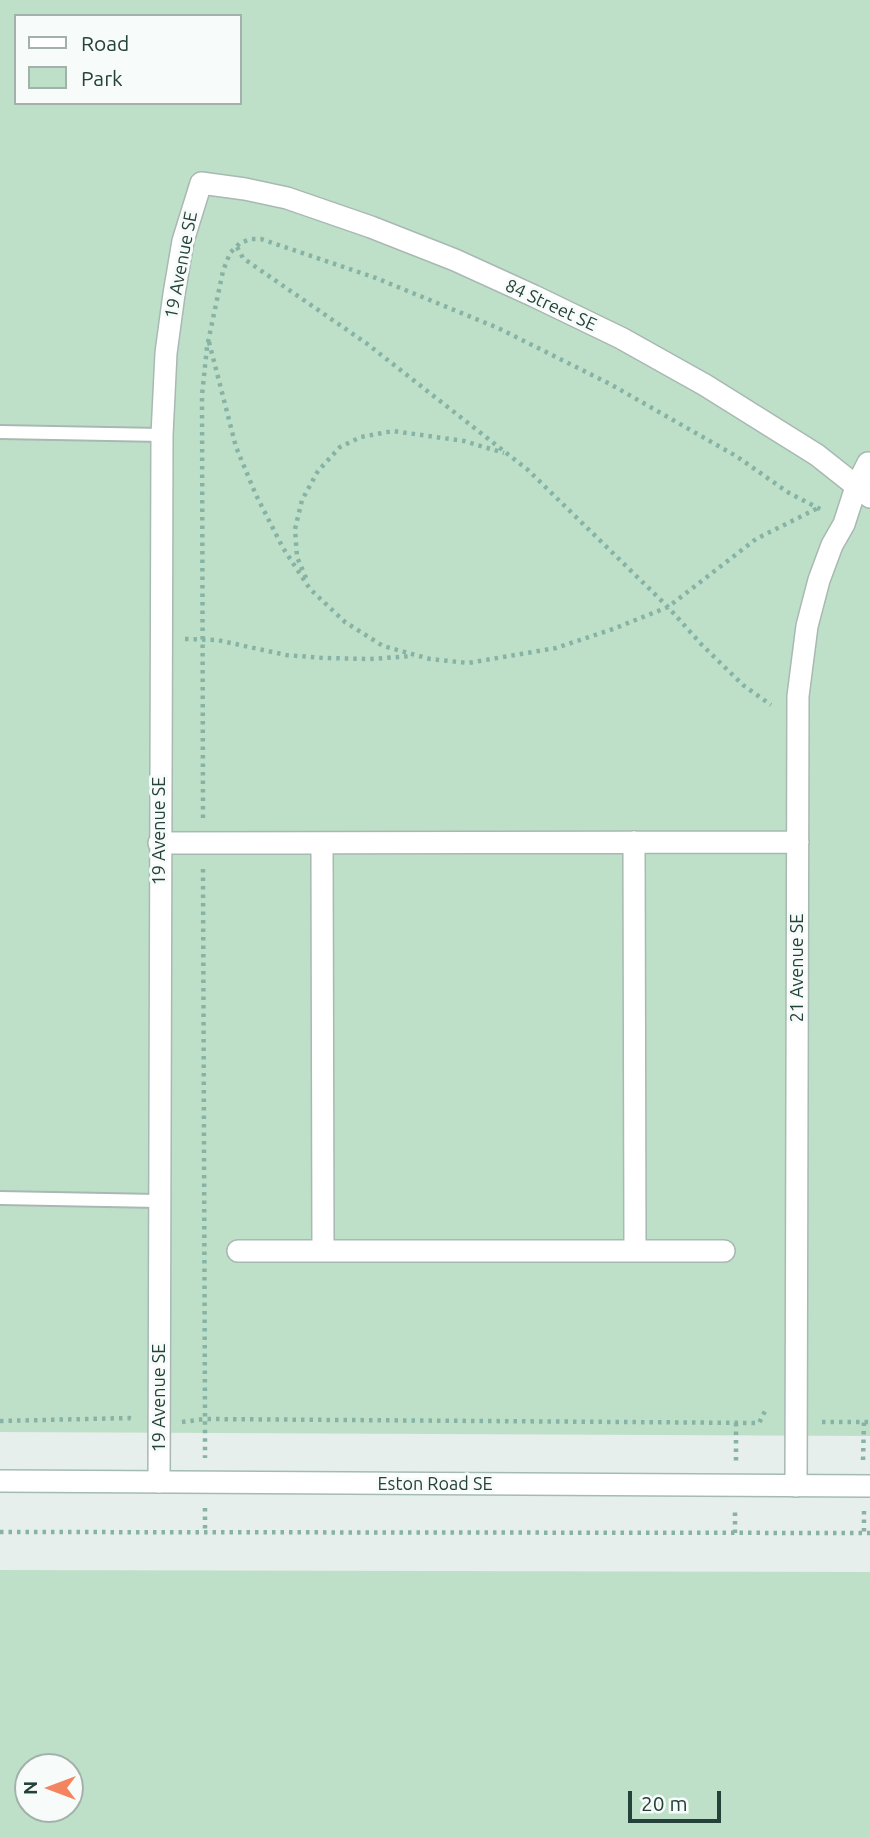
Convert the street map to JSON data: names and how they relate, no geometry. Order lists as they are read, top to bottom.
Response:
{
  "streets": {
    "street": [
      "19 Avenue SE",
      "84 Street SE",
      "21 Avenue SE",
      "Eston Road SE"
    ]
  },
  "crossings": [
    ["19 Avenue SE", "84 Street SE"],
    ["19 Avenue SE", "Eston Road SE"],
    ["84 Street SE", "21 Avenue SE"],
    ["21 Avenue SE", "Eston Road SE"]
  ],
  "legend": ["Road", "Park"],
  "scale_bar": "20 m",
  "north": "left"
}
